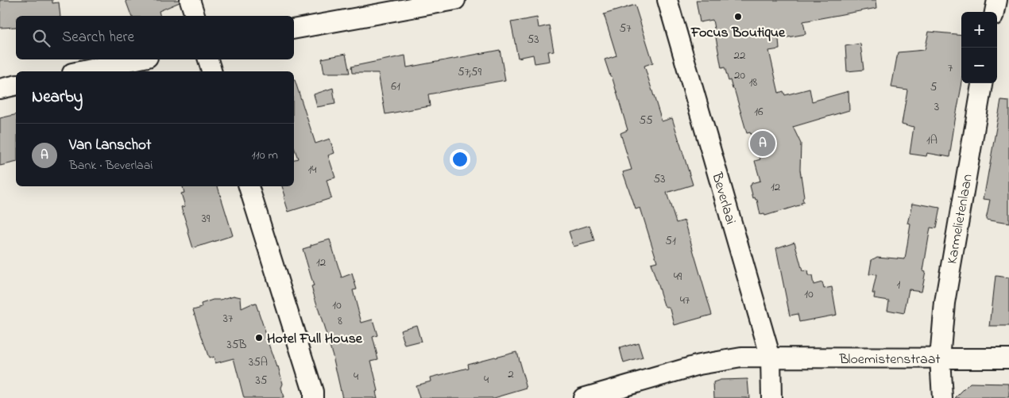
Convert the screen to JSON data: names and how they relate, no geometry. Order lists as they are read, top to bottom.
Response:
{
  "streets": {
    "street": ["Beverlaai", "Karmelietenlaan", "Bloemistenstraat"]
  },
  "crossings": [
    ["Beverlaai", "Bloemistenstraat"],
    ["Karmelietenlaan", "Bloemistenstraat"]
  ],
  "places": ["Focus Boutique", "Hotel Full House"],
  "house_numbers": [
    "57",
    "53",
    "22",
    "7",
    "57;59",
    "20",
    "18",
    "61",
    "5",
    "3",
    "16",
    "55",
    "1A",
    "14",
    "53",
    "12",
    "39",
    "51",
    "12",
    "49",
    "1",
    "10",
    "47",
    "10",
    "37",
    "8",
    "35B",
    "35A",
    "2",
    "4",
    "4",
    "35"
  ],
  "page": {
    "map_buttons": ["+", "−"],
    "search": "Search here",
    "heading": "Nearby",
    "list": [
      {
        "mark": "A",
        "name": "Van Lanschot",
        "note": "Bank · Beverlaai",
        "value": "110 m"
      }
    ],
    "pins": "A"
  }
}
